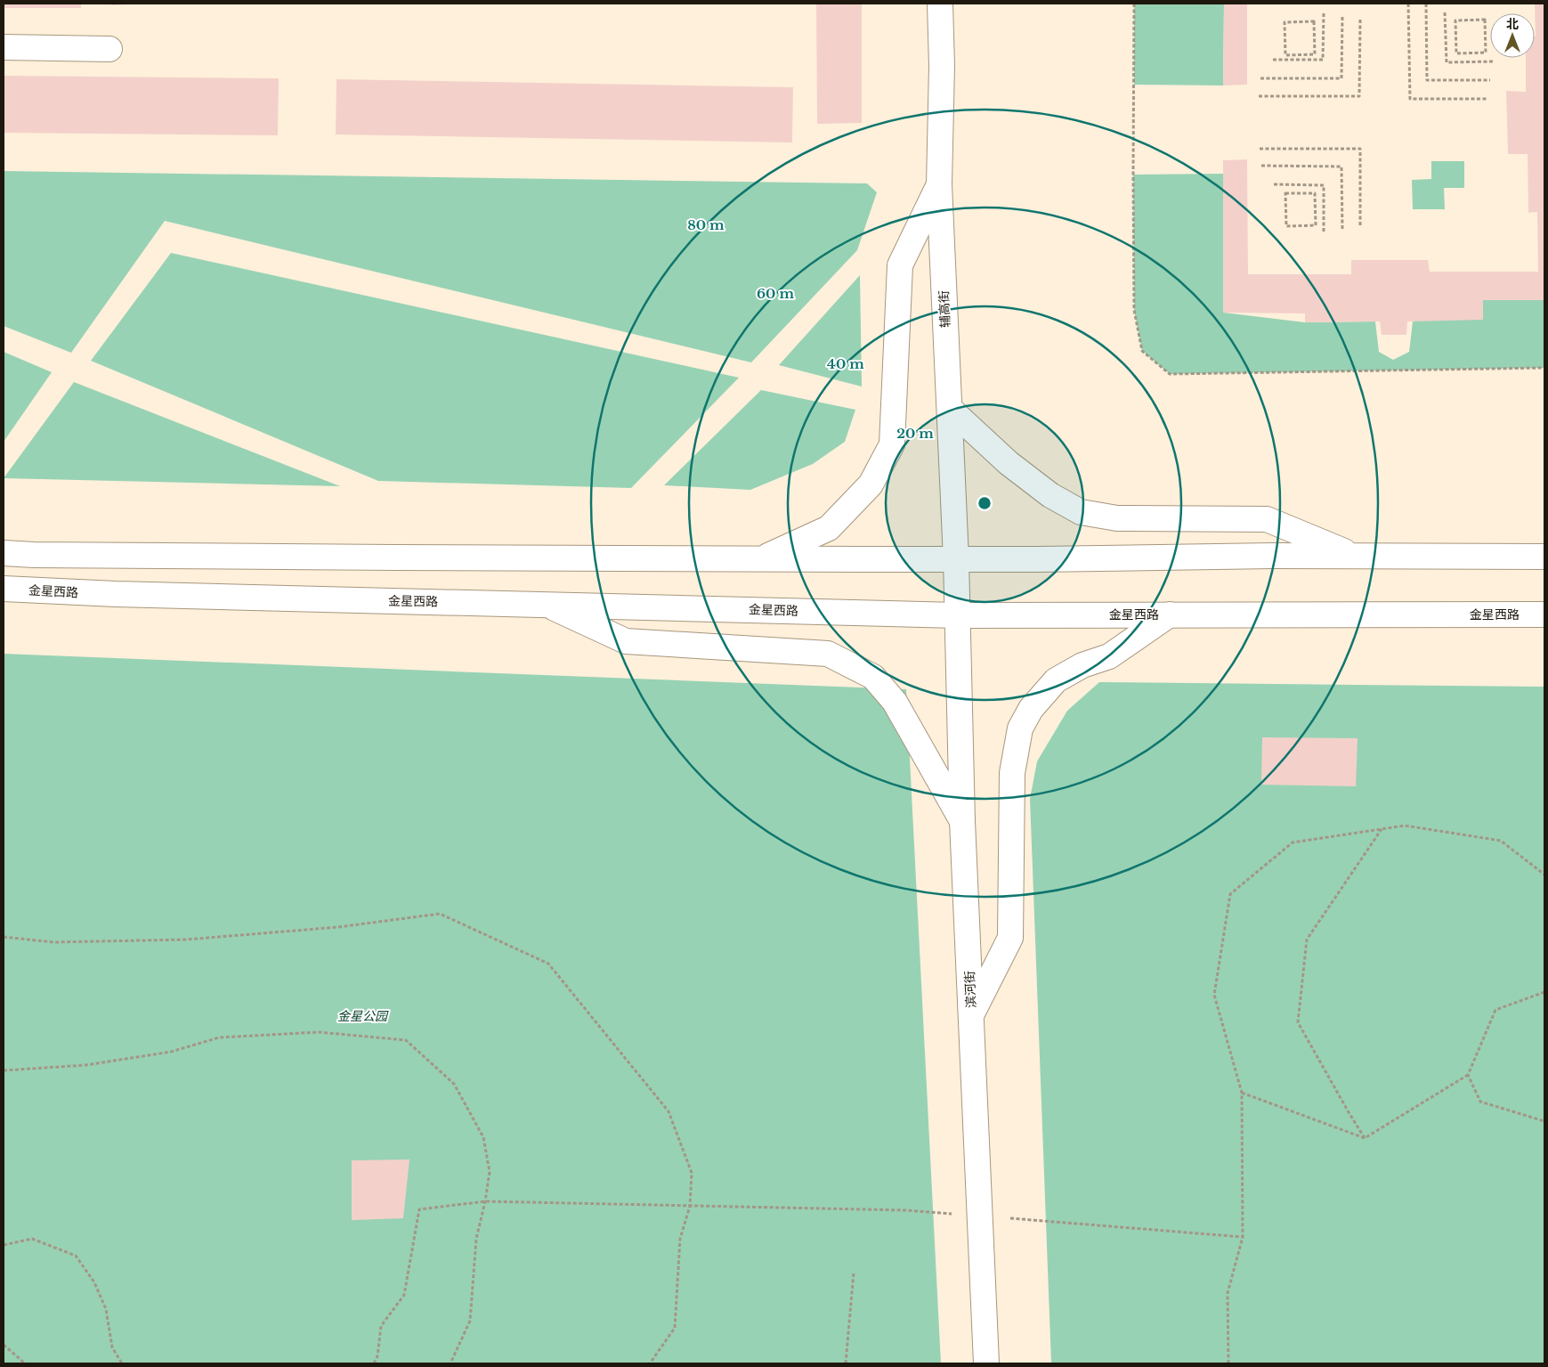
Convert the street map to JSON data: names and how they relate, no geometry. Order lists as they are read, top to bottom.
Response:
{
  "streets": {
    "main road": ["辅高街", "金星西路", "滨河街"]
  },
  "crossings": [
    ["辅高街", "金星西路"],
    ["辅高街", "滨河街"],
    ["金星西路", "滨河街"]
  ],
  "parks": ["金星公园"],
  "north": "top",
  "rings": [
    "80 m",
    "60 m",
    "40 m",
    "20 m"
  ]
}
